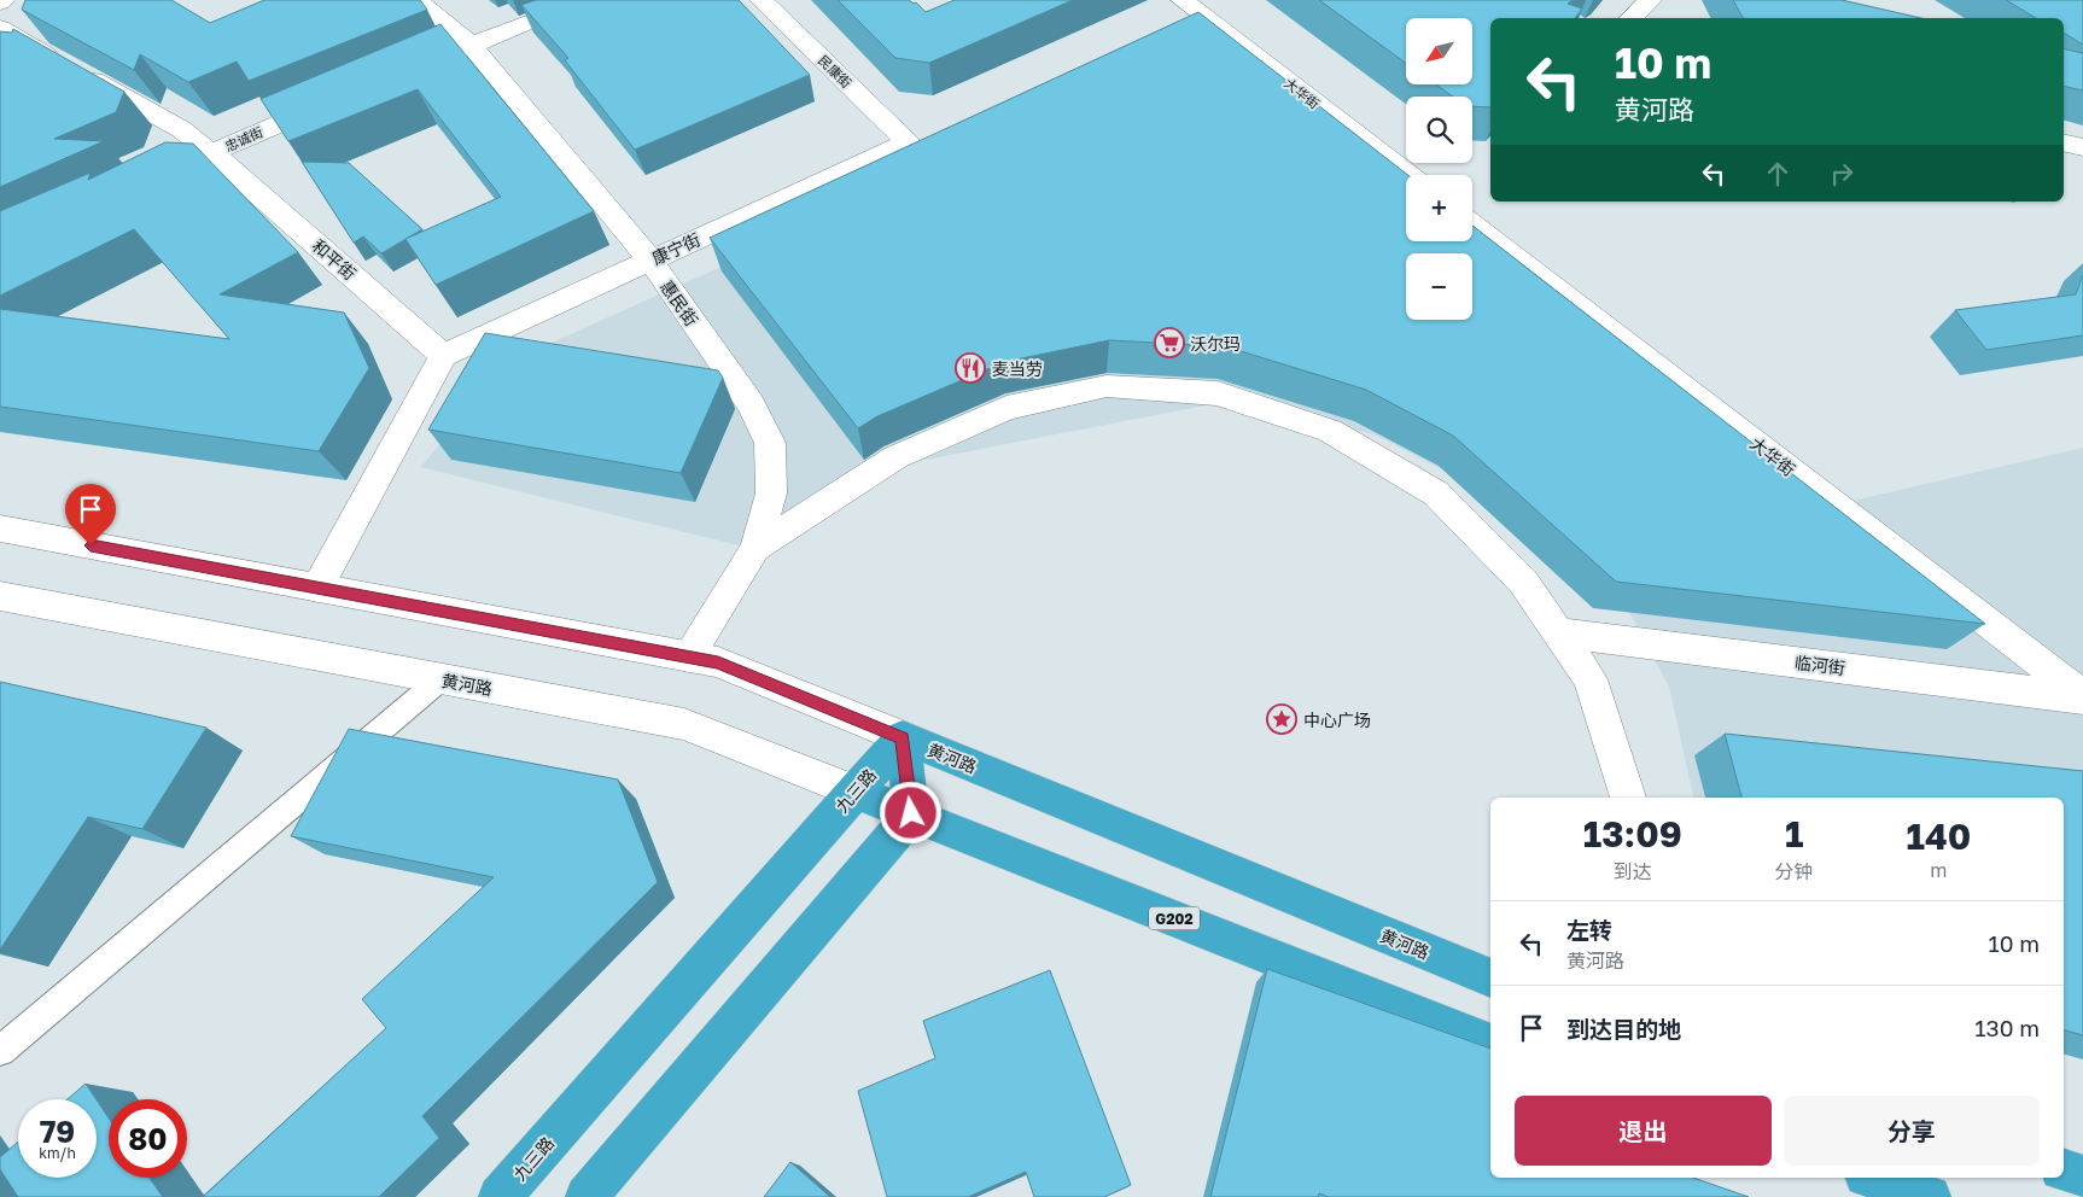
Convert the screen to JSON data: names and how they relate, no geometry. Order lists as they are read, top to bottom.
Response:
{
  "streets": {
    "highway": ["黄河路", "九三路", "G202"],
    "street": [
      "民康街",
      "大华街",
      "忠诚街",
      "康宁街",
      "和平街",
      "惠民街",
      "临河街"
    ]
  },
  "crossings": [
    ["民康街", "康宁街"],
    ["大华街", "临河街"],
    ["忠诚街", "和平街"],
    ["康宁街", "和平街"],
    ["康宁街", "惠民街"],
    ["惠民街", "黄河路"],
    ["黄河路", "九三路"]
  ],
  "places": {
    "supermarket": ["沃尔玛"],
    "restaurant": ["麦当劳"],
    "place": ["中心广场"]
  },
  "north": "bottom left",
  "page": {
    "map_buttons": ["+", "−"],
    "turn": ["10 m", "黄河路"],
    "eta": [
      "13:09",
      "到达",
      "1",
      "分钟",
      "140",
      "m"
    ],
    "list": [
      {
        "name": "左转",
        "note": "黄河路",
        "value": "10 m"
      },
      {
        "name": "到达目的地",
        "value": "130 m"
      }
    ],
    "buttons": ["退出", "分享"],
    "speed": "79 km/h",
    "limit": "80"
  }
}
